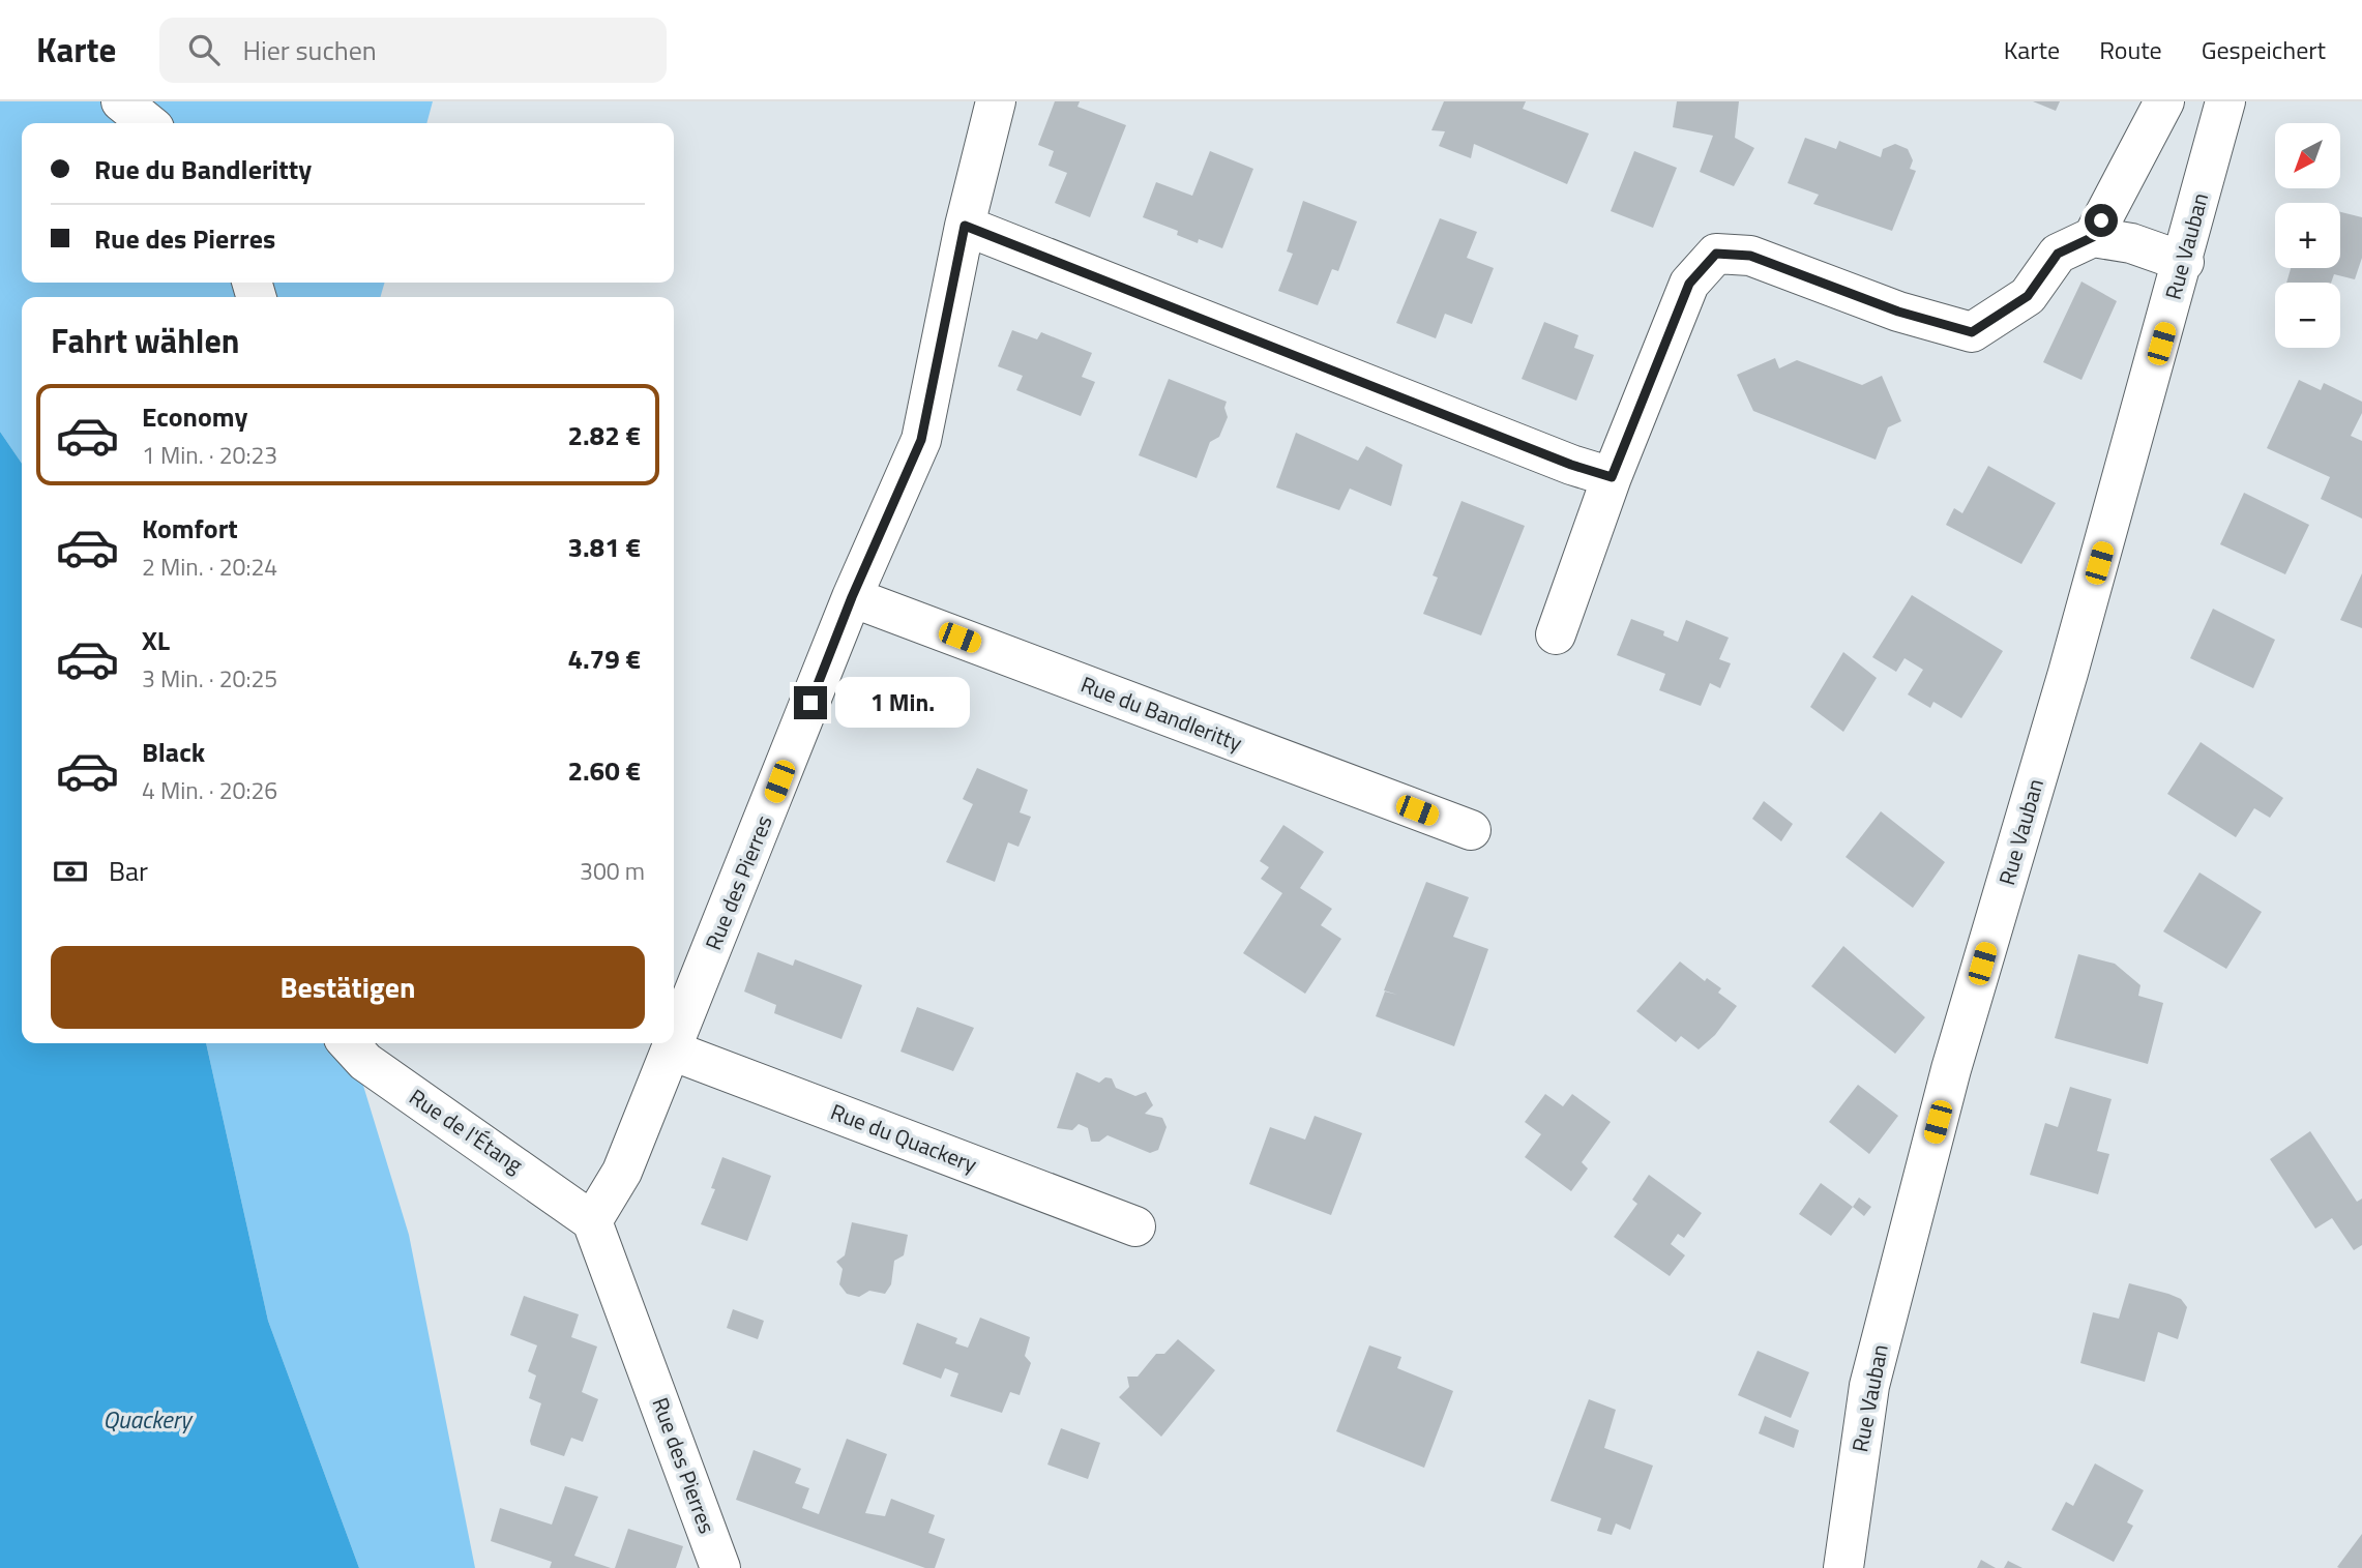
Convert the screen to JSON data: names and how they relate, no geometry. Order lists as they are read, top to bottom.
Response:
{
  "streets": {
    "street": [
      "Rue Vauban",
      "Rue du Bandleritty",
      "Rue des Pierres",
      "Rue de l'Étang",
      "Rue du Quackery"
    ]
  },
  "crossings": [
    ["Rue du Bandleritty", "Rue des Pierres"],
    ["Rue des Pierres", "Rue de l'Étang"],
    ["Rue des Pierres", "Rue du Quackery"]
  ],
  "water": ["Quackery"],
  "north": "bottom left",
  "page": {
    "header": "Karte",
    "search": "Hier suchen",
    "nav": ["Karte", "Route", "Gespeichert"],
    "map_buttons": ["+", "−"],
    "banner": ["Rue du Bandleritty", "Rue des Pierres"],
    "heading": "Fahrt wählen",
    "list": [
      {
        "name": "Economy",
        "note": "1 Min. · 20:23",
        "value": "2.82 €"
      },
      {
        "name": "Komfort",
        "note": "2 Min. · 20:24",
        "value": "3.81 €"
      },
      {
        "name": "XL",
        "note": "3 Min. · 20:25",
        "value": "4.79 €"
      },
      {
        "name": "Black",
        "note": "4 Min. · 20:26",
        "value": "2.60 €"
      }
    ],
    "bubble": "1 Min.",
    "pay": ["Bar", "300 m"],
    "buttons": "Bestätigen"
  }
}
